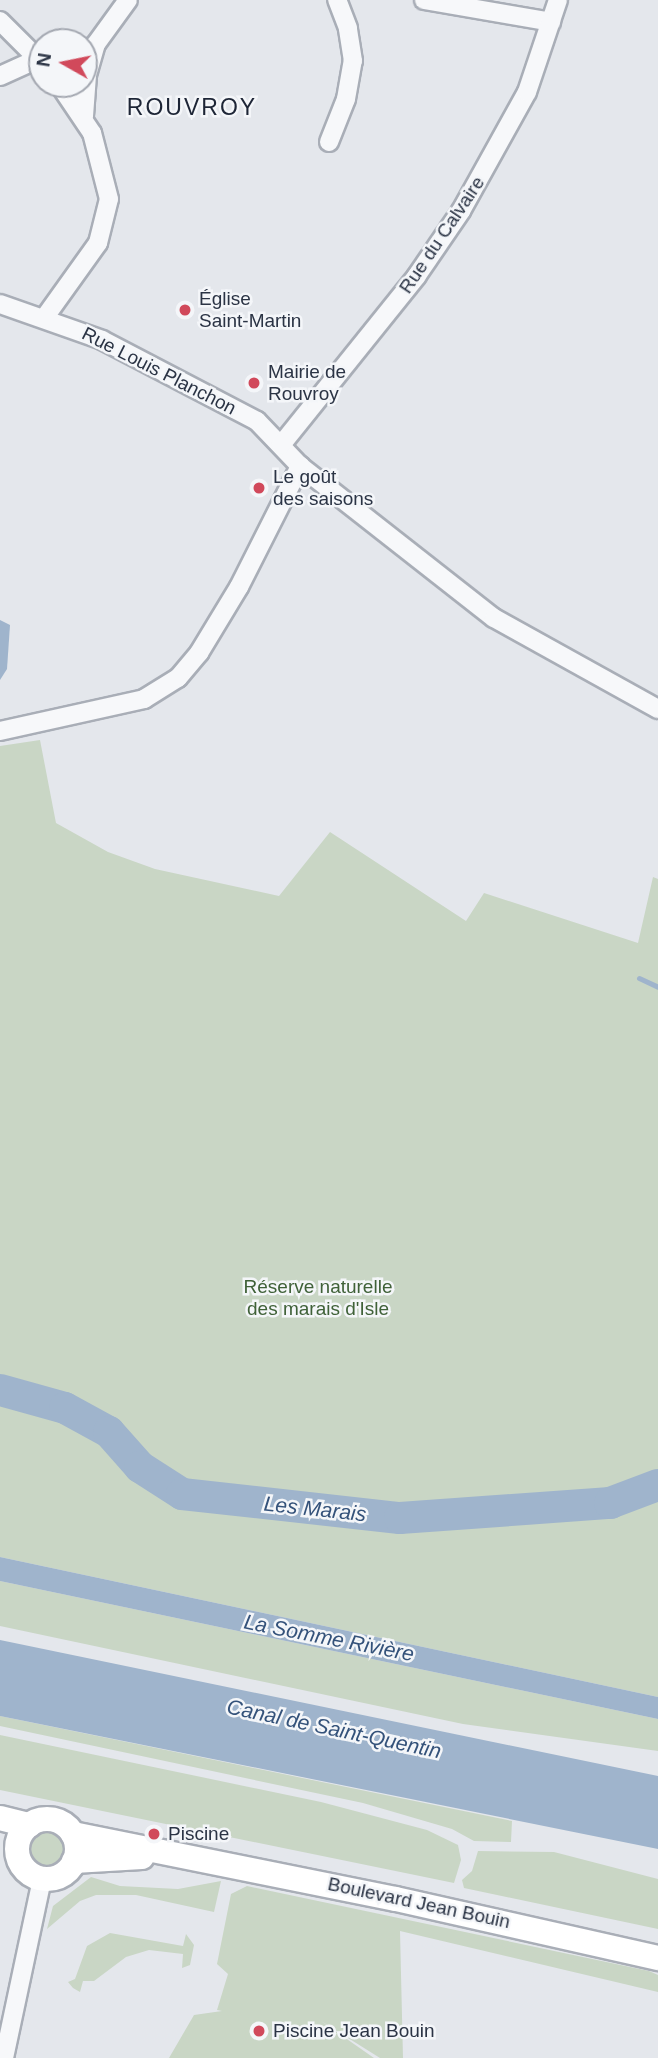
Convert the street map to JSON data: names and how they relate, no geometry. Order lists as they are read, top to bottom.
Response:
{
  "streets": {
    "street": ["Rue du Calvaire", "Rue Louis Planchon", "Boulevard Jean Bouin"]
  },
  "crossings": [
    ["Rue du Calvaire", "Rue Louis Planchon"]
  ],
  "districts": ["ROUVROY"],
  "water": ["Les Marais", "La Somme Rivière", "Canal de Saint-Quentin"],
  "parks": ["Réserve naturelle des marais d'Isle"],
  "places": [
    "Église Saint-Martin",
    "Mairie de Rouvroy",
    "Le goût des saisons",
    "Piscine",
    "Piscine Jean Bouin"
  ],
  "north": "left"
}
